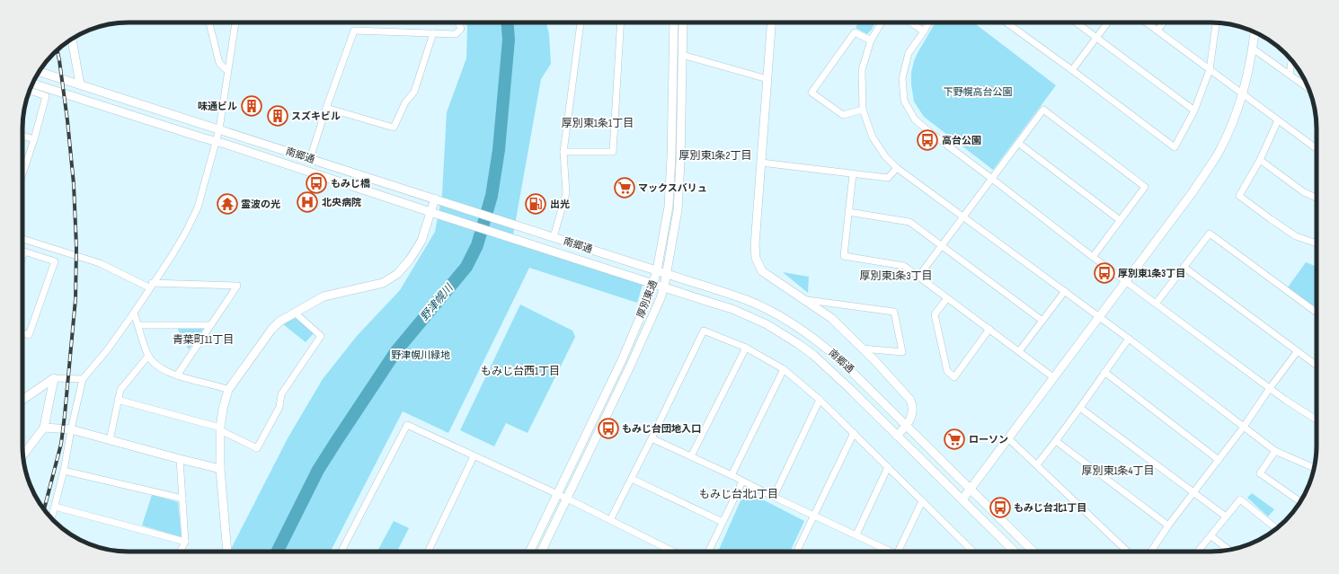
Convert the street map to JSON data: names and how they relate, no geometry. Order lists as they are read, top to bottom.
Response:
{
  "streets": {
    "street": ["南郷通", "厚別東通"]
  },
  "crossings": [
    ["南郷通", "厚別東通"]
  ],
  "districts": [
    "厚別東1条1丁目",
    "厚別東1条2丁目",
    "厚別東1条3丁目",
    "青葉町11丁目",
    "もみじ台西1丁目",
    "厚別東1条4丁目",
    "もみじ台北1丁目"
  ],
  "water": ["野津幌川"],
  "parks": ["下野幌高台公園", "野津幌川緑地"],
  "places": {
    "building": ["味通ビル", "スズキビル"],
    "bus stop": [
      "高台公園",
      "もみじ橋",
      "厚別東1条3丁目",
      "もみじ台団地入口",
      "もみじ台北1丁目"
    ],
    "supermarket": ["マックスバリュ", "ローソン"],
    "hospital": ["北央病院"],
    "temple": ["霊波の光"],
    "fuel station": ["出光"]
  }
}
